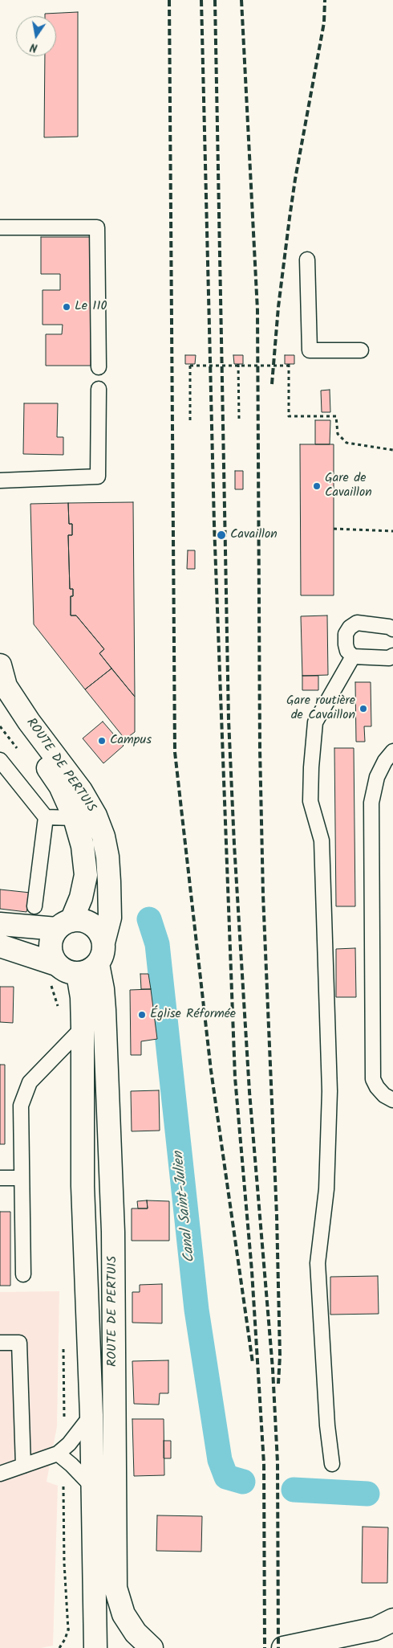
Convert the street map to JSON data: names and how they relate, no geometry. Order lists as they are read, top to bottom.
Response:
{
  "streets": {
    "main road": ["ROUTE DE PERTUIS"]
  },
  "water": ["Canal Saint-Julien"],
  "places": [
    "Le 110",
    "Gare de Cavaillon",
    "Cavaillon",
    "Gare routière de Cavaillon",
    "Campus",
    "Église Réformée"
  ],
  "north": "bottom"
}
